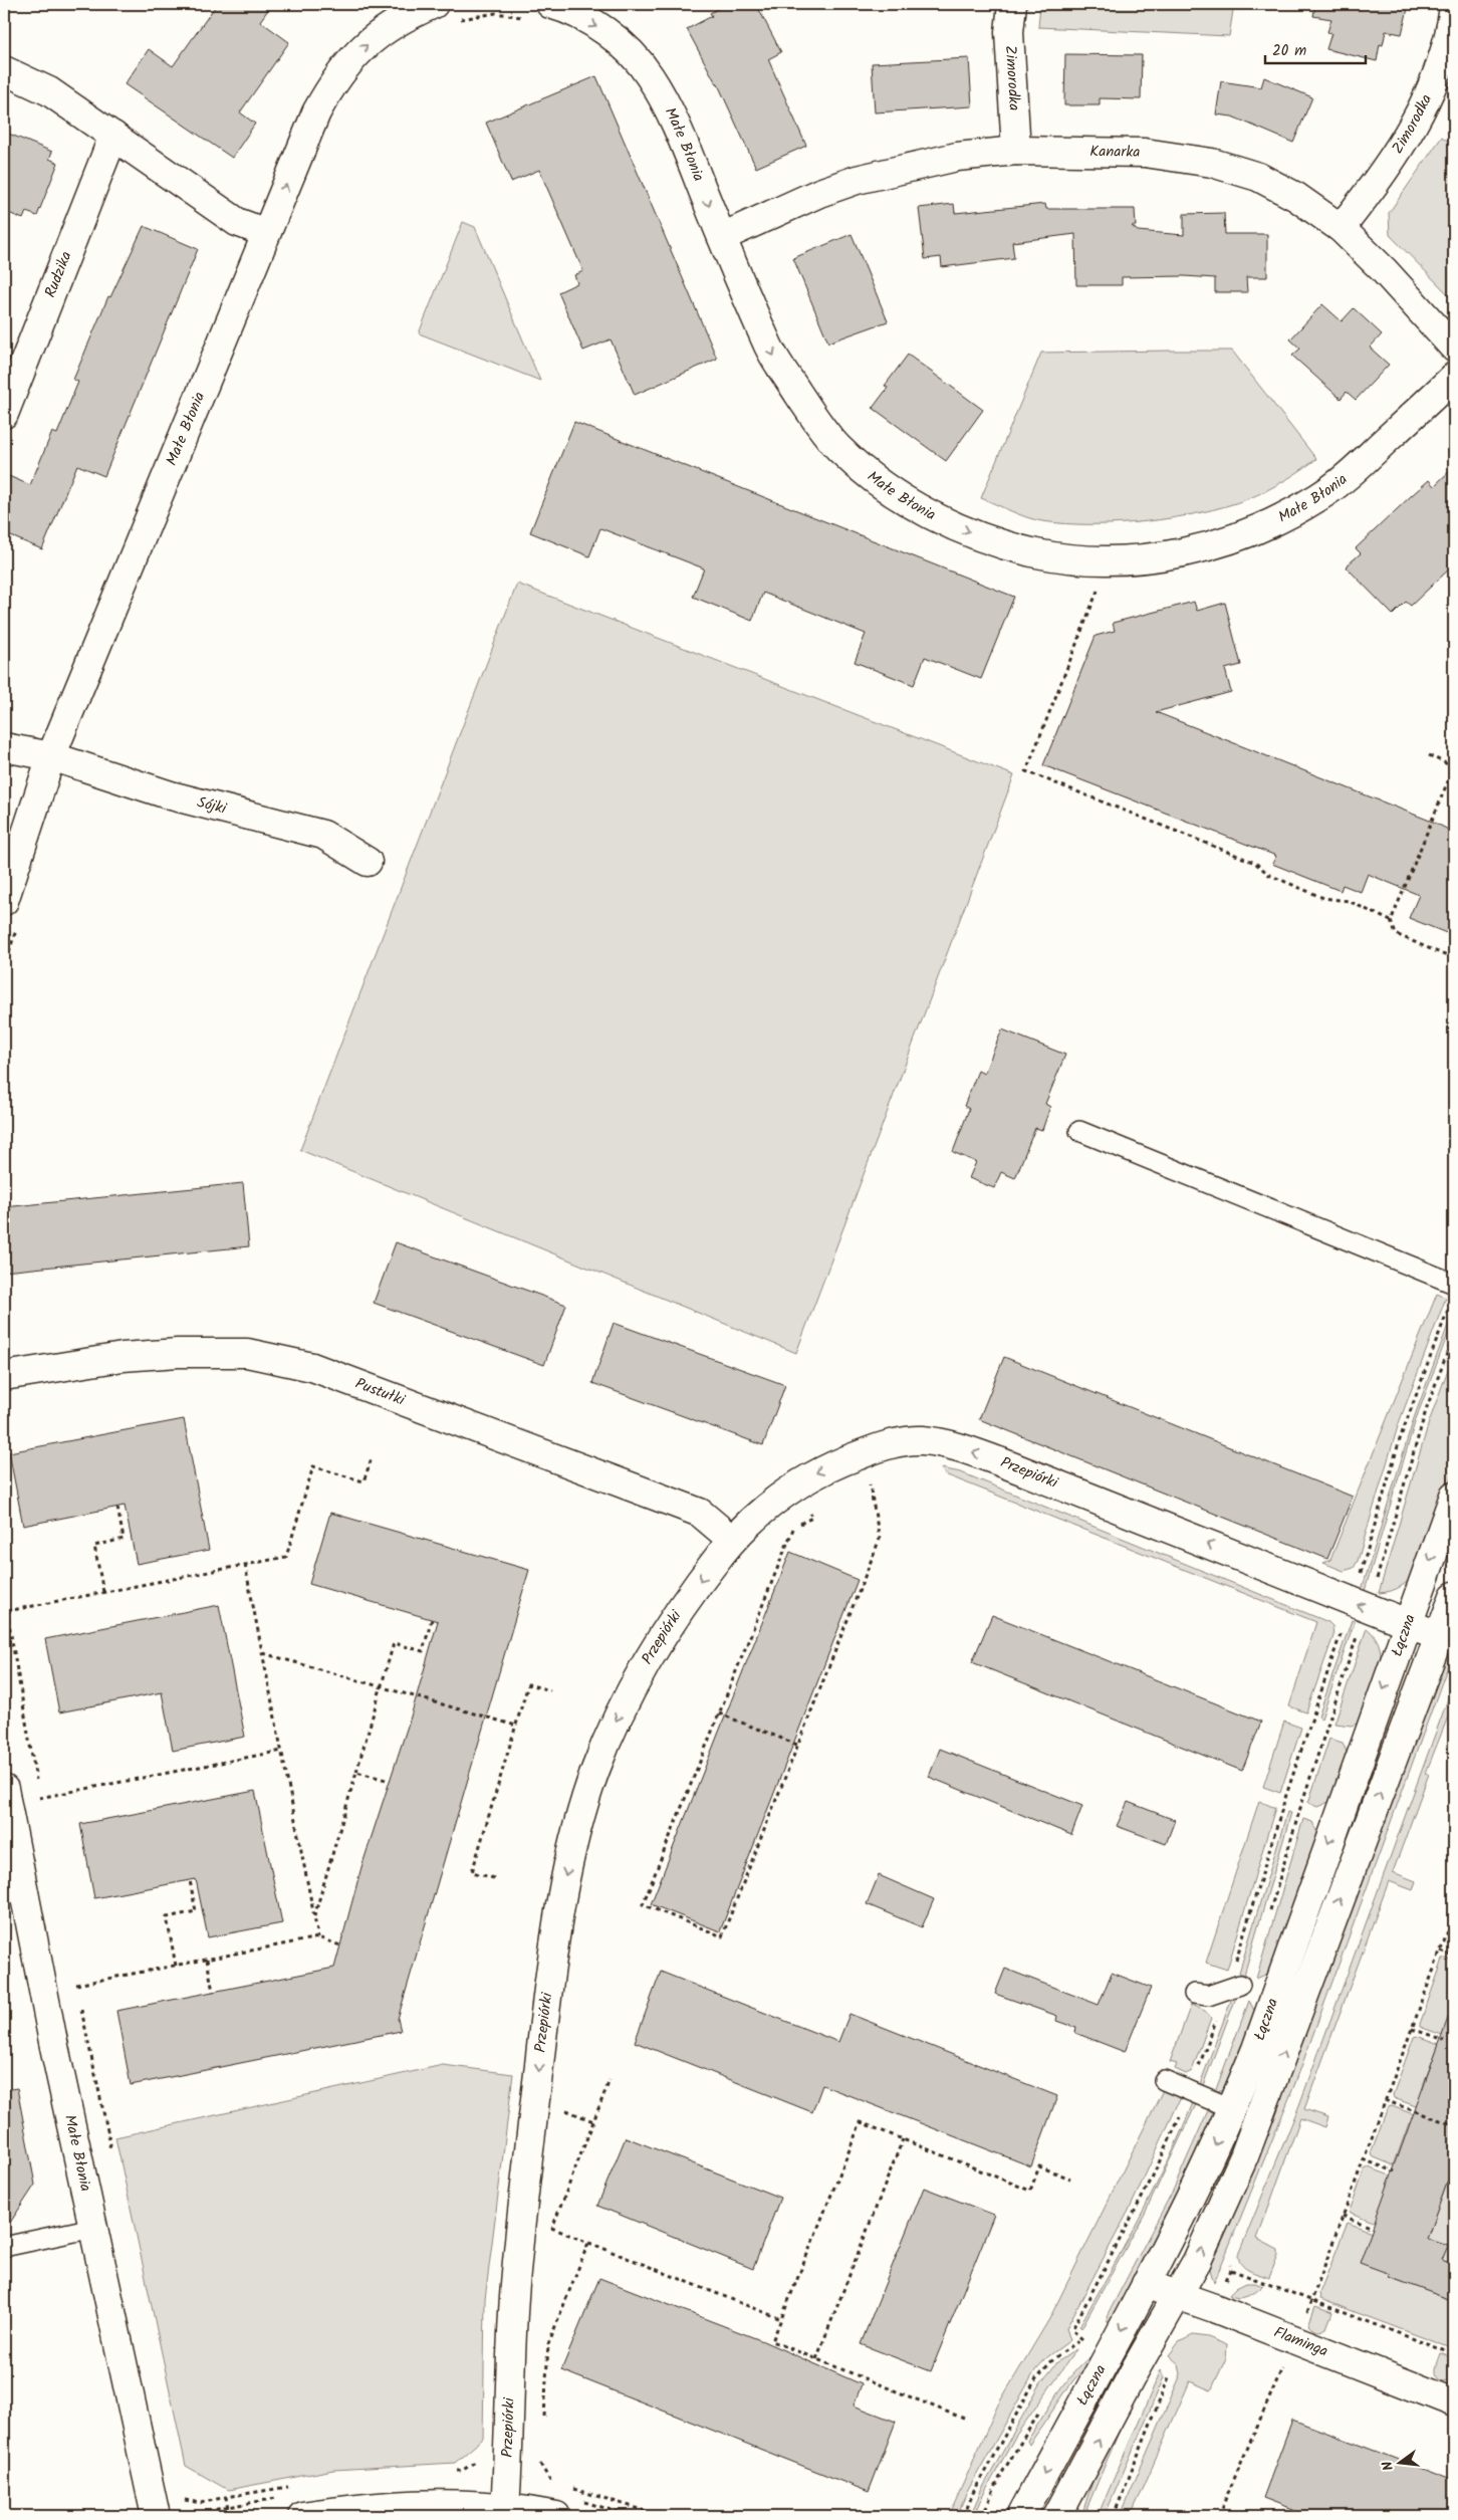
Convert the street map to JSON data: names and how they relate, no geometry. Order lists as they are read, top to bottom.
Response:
{
  "streets": {
    "street": [
      "Zimorodka",
      "Małe Błonia",
      "Kanarka",
      "Rudzika",
      "Sójki",
      "Pustułki",
      "Przepiórki",
      "Łączna",
      "Flaminga"
    ]
  },
  "crossings": [
    ["Zimorodka", "Kanarka"],
    ["Małe Błonia", "Kanarka"],
    ["Małe Błonia", "Sójki"],
    ["Pustułki", "Przepiórki"],
    ["Przepiórki", "Łączna"],
    ["Łączna", "Flaminga"]
  ],
  "scale_bar": "20 m",
  "north": "left"
}
